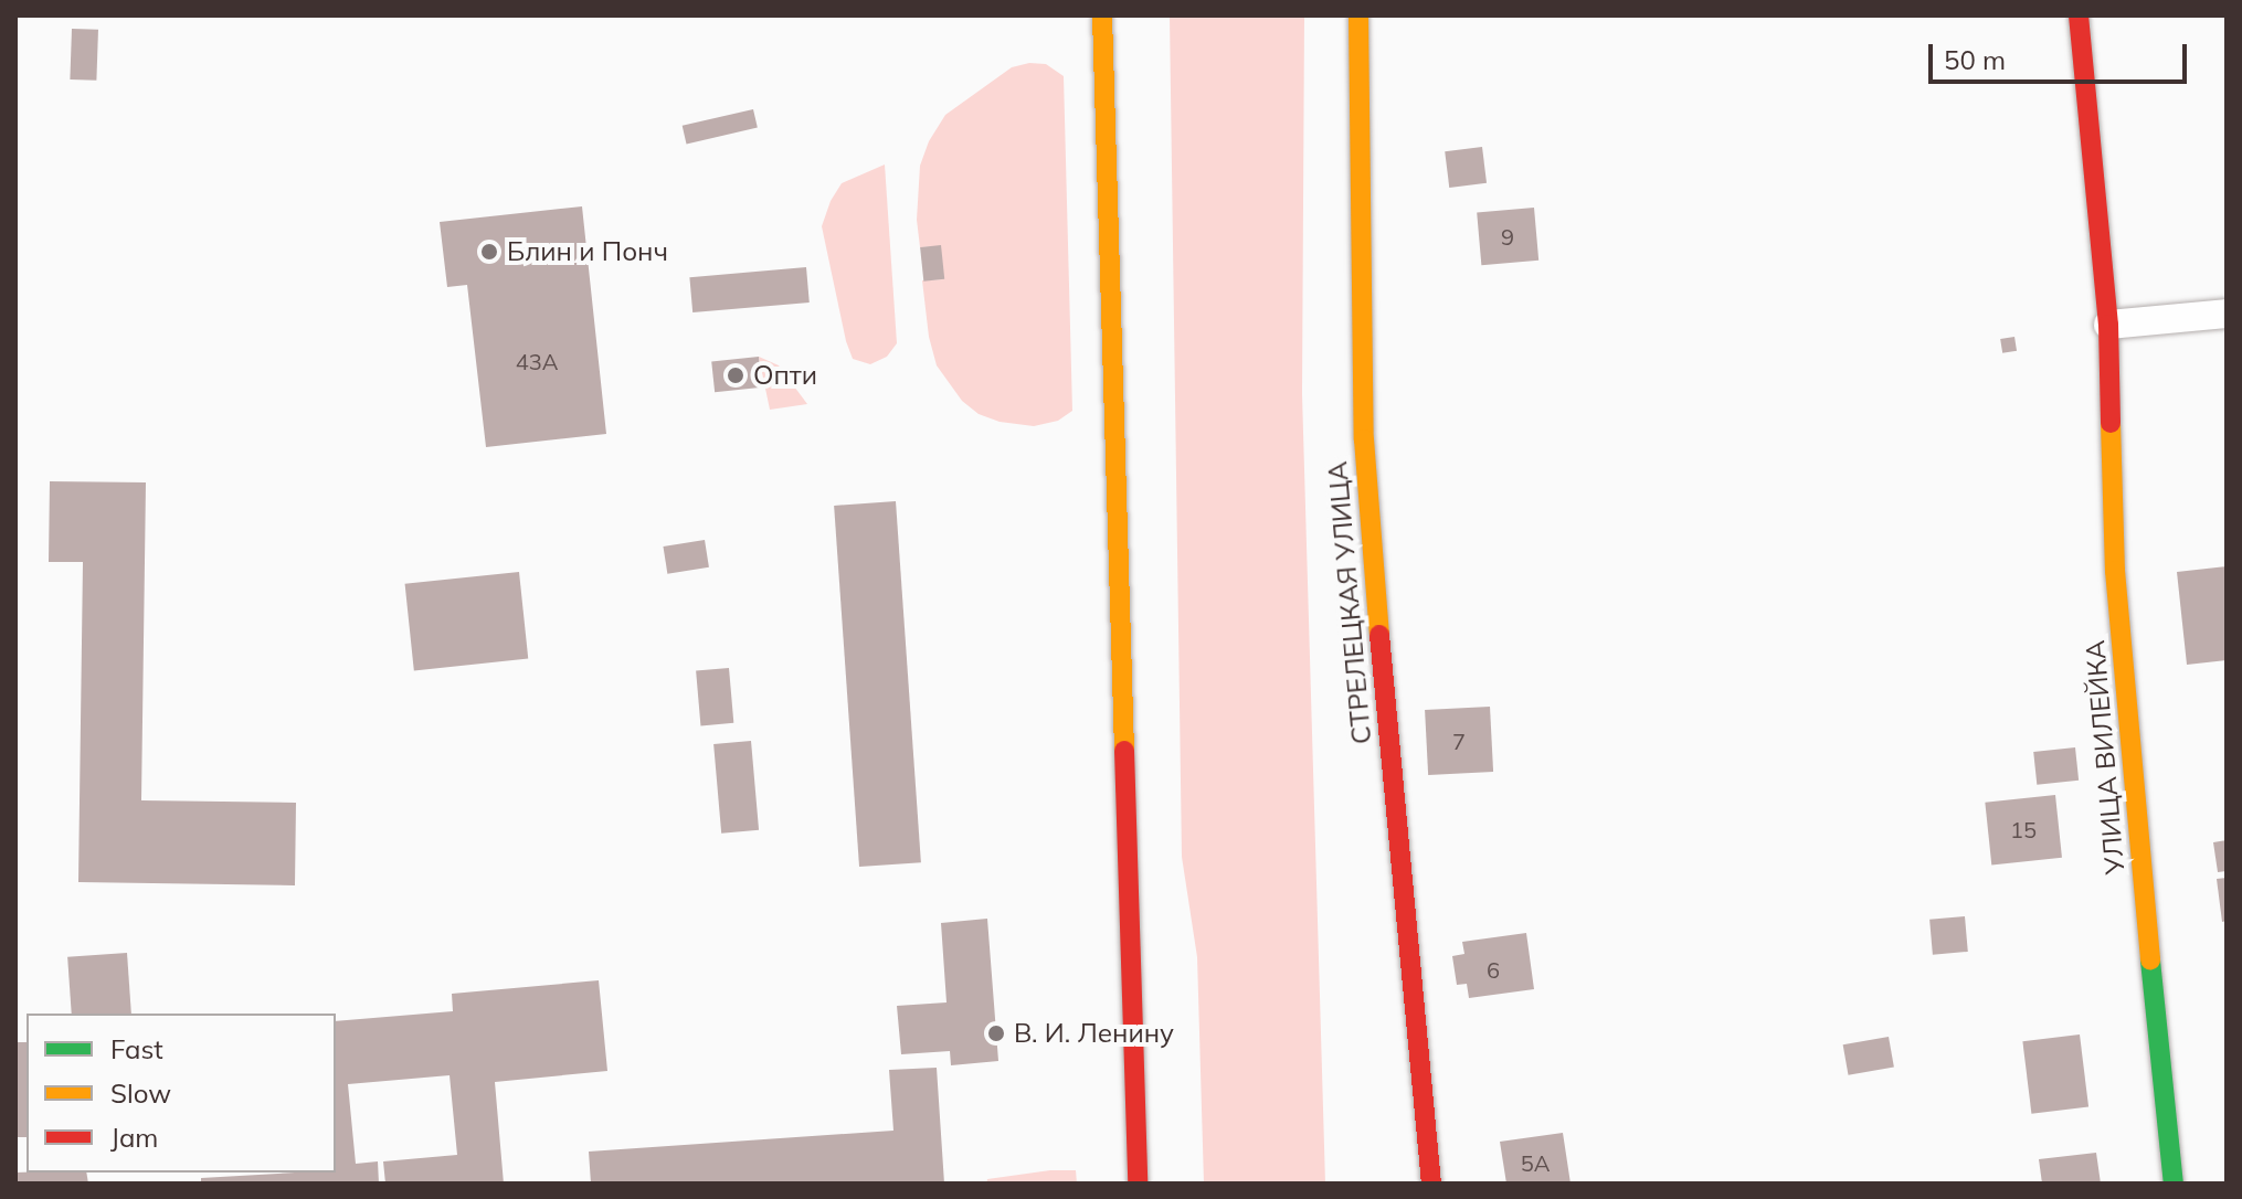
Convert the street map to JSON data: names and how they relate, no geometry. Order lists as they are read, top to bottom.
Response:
{
  "streets": {
    "street": ["СТРЕЛЕЦКАЯ УЛИЦА", "УЛИЦА ВИЛЕЙКА"]
  },
  "places": ["Блин и Понч", "Опти", "В. И. Ленину"],
  "house_numbers": [
    "9",
    "43А",
    "7",
    "15",
    "6",
    "5А"
  ],
  "legend": ["Fast", "Slow", "Jam"],
  "scale_bar": "50 m"
}
